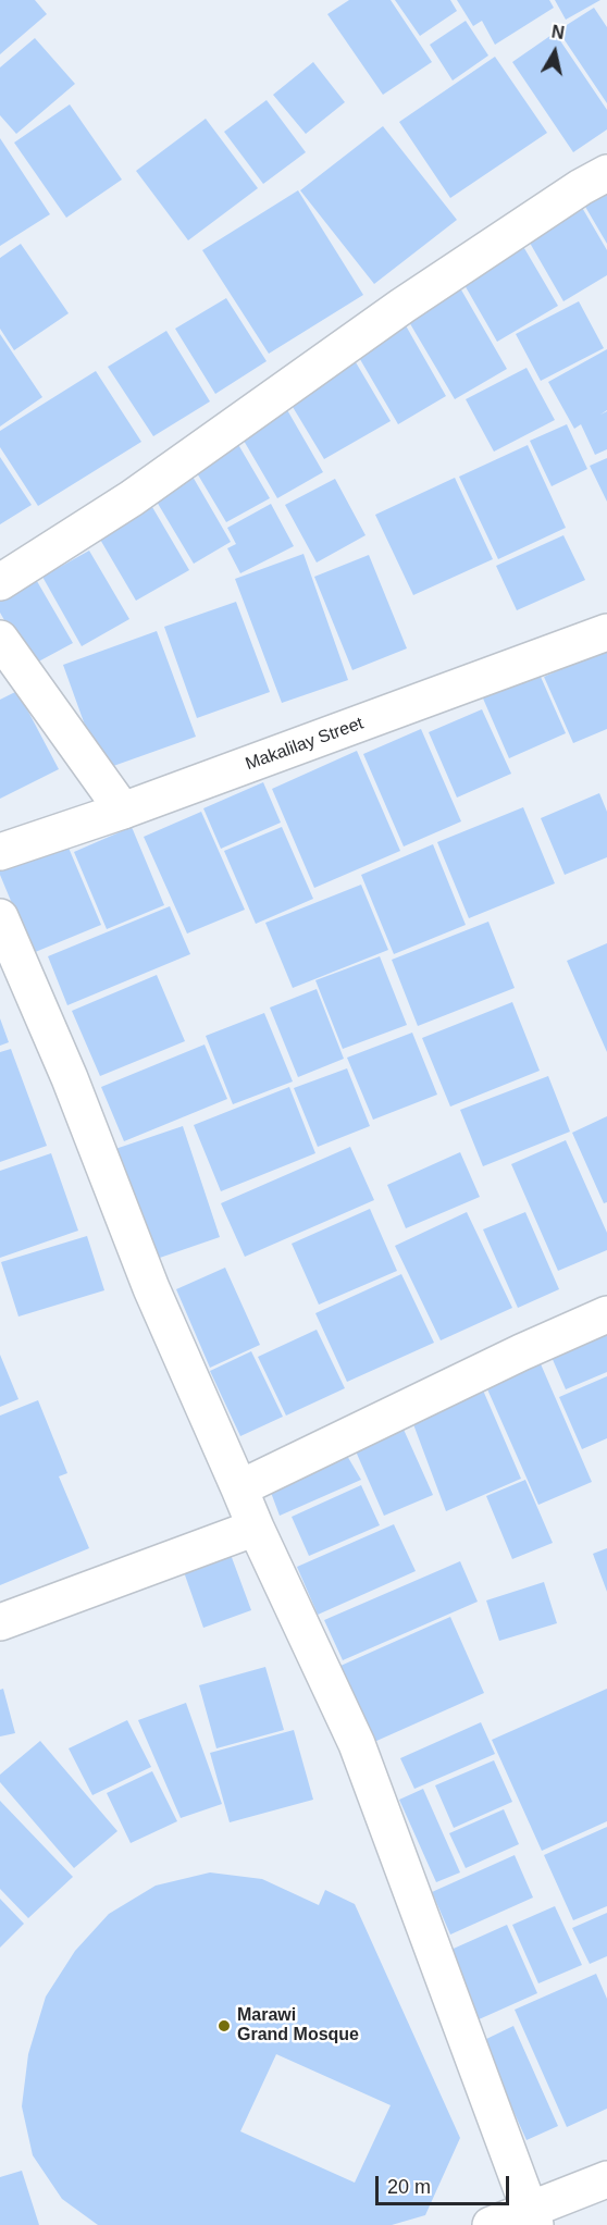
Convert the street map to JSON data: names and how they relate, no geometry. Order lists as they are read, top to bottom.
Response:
{
  "streets": {
    "street": ["Makalilay Street"]
  },
  "places": ["Marawi Grand Mosque"],
  "scale_bar": "20 m",
  "north": "top"
}
